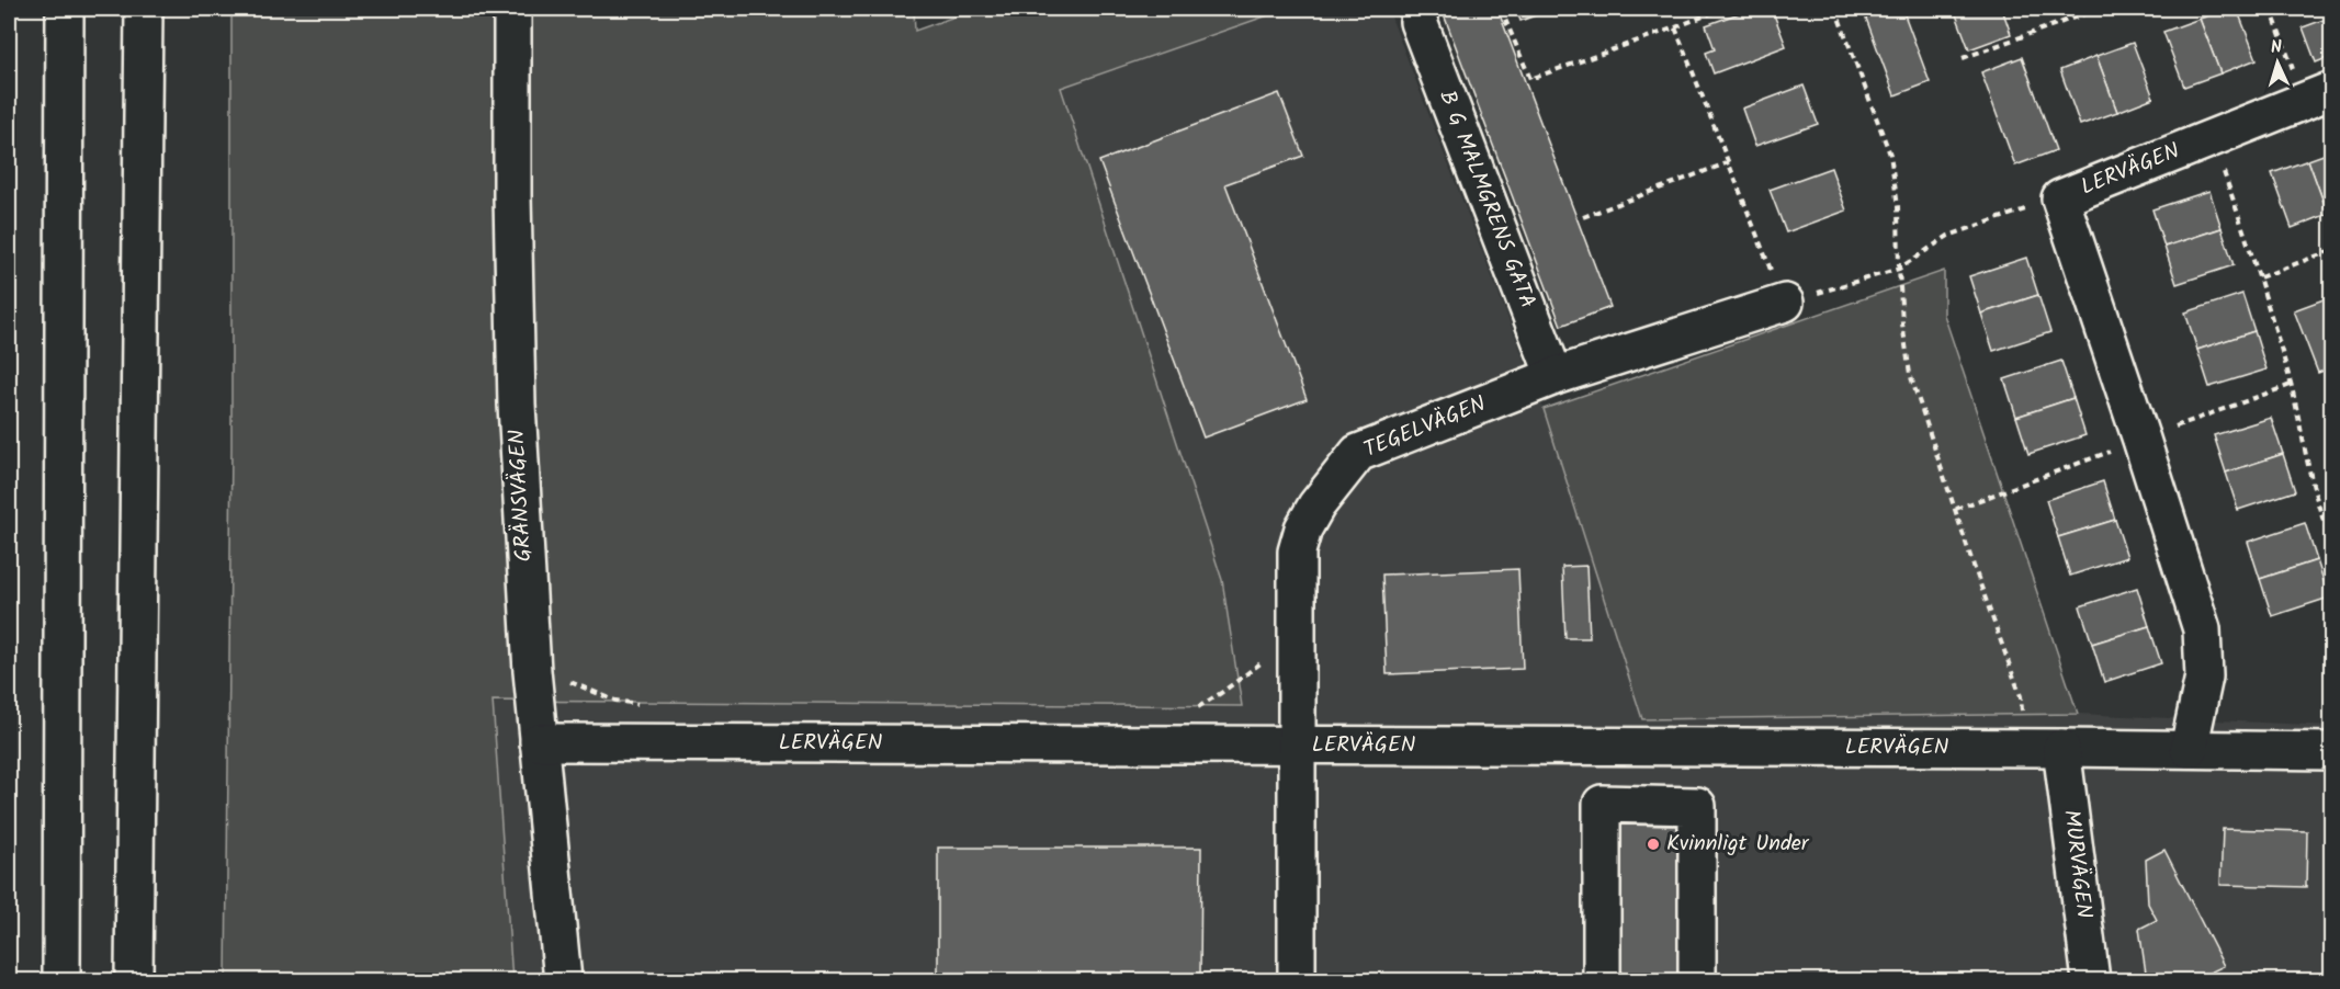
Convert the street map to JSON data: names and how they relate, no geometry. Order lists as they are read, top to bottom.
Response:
{
  "streets": {
    "main road": [
      "LERVÄGEN",
      "B G MALMGRENS GATA",
      "TEGELVÄGEN",
      "GRÄNSVÄGEN",
      "MURVÄGEN"
    ]
  },
  "crossings": [
    ["LERVÄGEN", "TEGELVÄGEN"],
    ["LERVÄGEN", "GRÄNSVÄGEN"],
    ["LERVÄGEN", "MURVÄGEN"],
    ["B G MALMGRENS GATA", "TEGELVÄGEN"]
  ],
  "places": ["Kvinnligt Under"],
  "north": "top"
}
